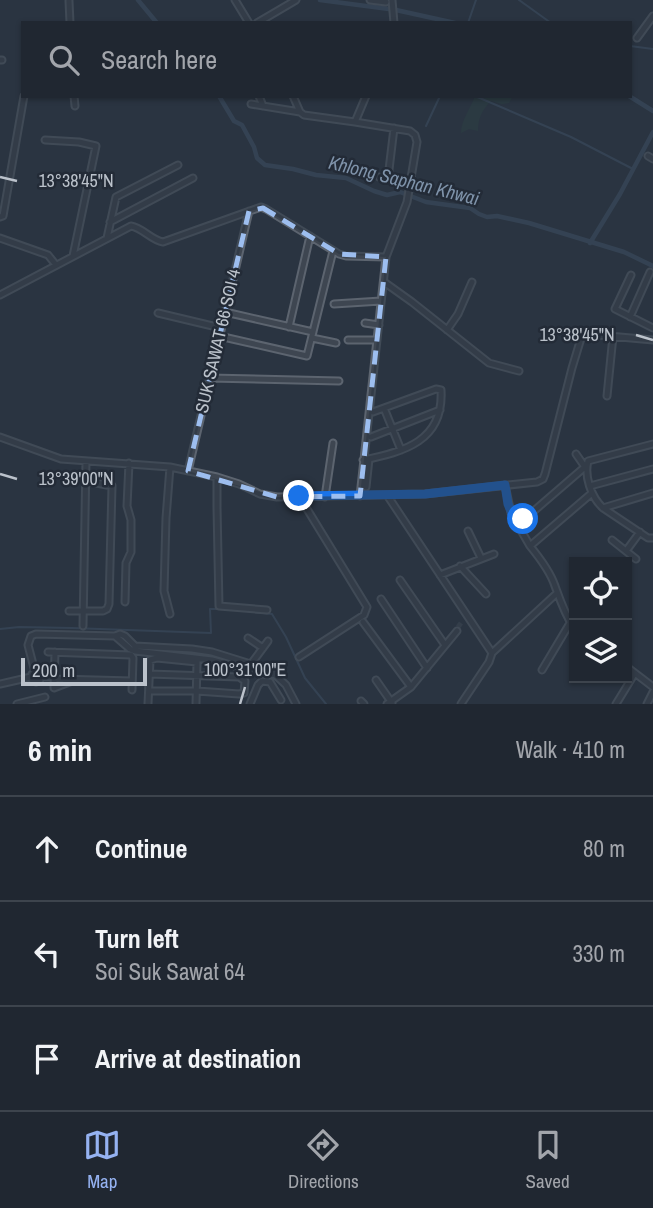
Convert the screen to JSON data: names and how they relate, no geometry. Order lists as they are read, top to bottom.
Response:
{
  "streets": {
    "street": ["SUK SAWAT 66 SOI 4"]
  },
  "water": ["Khlong Saphan Khwai"],
  "scale_bar": "200 m",
  "page": {
    "search": "Search here",
    "scale": "200 m",
    "heading": ["6 min", "Walk · 410 m"],
    "list": [
      ["Continue", "80 m"],
      ["Turn left", "Soi Suk Sawat 64", "330 m"],
      "Arrive at destination"
    ],
    "nav": ["Map", "Directions", "Saved"]
  },
  "coordinates": ["13°38'45\"N", "13°39'00\"N", "100°31'00\"E"]
}
